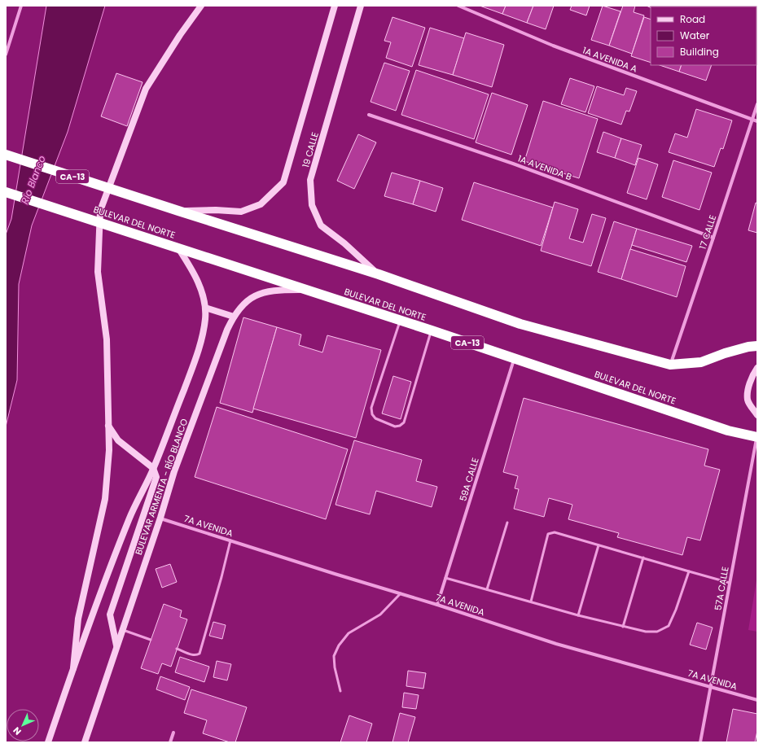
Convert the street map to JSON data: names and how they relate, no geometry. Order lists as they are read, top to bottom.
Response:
{
  "streets": {
    "highway": ["CA-13", "BULEVAR DEL NORTE"],
    "main road": ["19 CALLE", "BULEVAR ARMENTA - RÍO BLANCO"],
    "street": [
      "1A AVENIDA A",
      "1A AVENIDA B",
      "17 CALLE",
      "59A CALLE",
      "7A AVENIDA",
      "57A CALLE"
    ]
  },
  "crossings": [
    ["1A AVENIDA A", "17 CALLE"],
    ["19 CALLE", "CA-13"],
    ["1A AVENIDA B", "17 CALLE"],
    ["CA-13", "17 CALLE"],
    ["BULEVAR DEL NORTE", "59A CALLE"],
    ["BULEVAR DEL NORTE", "BULEVAR ARMENTA - RÍO BLANCO"],
    ["BULEVAR DEL NORTE", "57A CALLE"],
    ["59A CALLE", "7A AVENIDA"],
    ["BULEVAR ARMENTA - RÍO BLANCO", "7A AVENIDA"],
    ["7A AVENIDA", "57A CALLE"]
  ],
  "water": ["Río Blanco"],
  "legend": ["Road", "Water", "Building"],
  "north": "bottom left"
}
